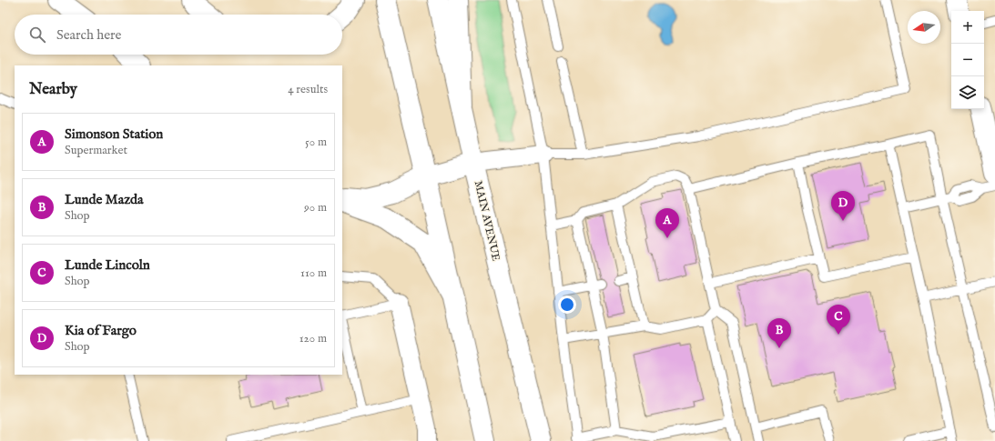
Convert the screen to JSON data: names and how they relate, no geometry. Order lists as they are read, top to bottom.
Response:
{
  "streets": {
    "main road": ["MAIN AVENUE"]
  },
  "north": "left",
  "page": {
    "map_buttons": ["+", "−"],
    "search": "Search here",
    "heading": ["Nearby", "4 results"],
    "list": [
      {
        "mark": "A",
        "name": "Simonson Station",
        "note": "Supermarket",
        "value": "50 m"
      },
      {
        "mark": "B",
        "name": "Lunde Mazda",
        "note": "Shop",
        "value": "90 m"
      },
      {
        "mark": "C",
        "name": "Lunde Lincoln",
        "note": "Shop",
        "value": "110 m"
      },
      {
        "mark": "D",
        "name": "Kia of Fargo",
        "note": "Shop",
        "value": "120 m"
      }
    ],
    "pins": [
      "D",
      "A",
      "C",
      "B"
    ]
  }
}
